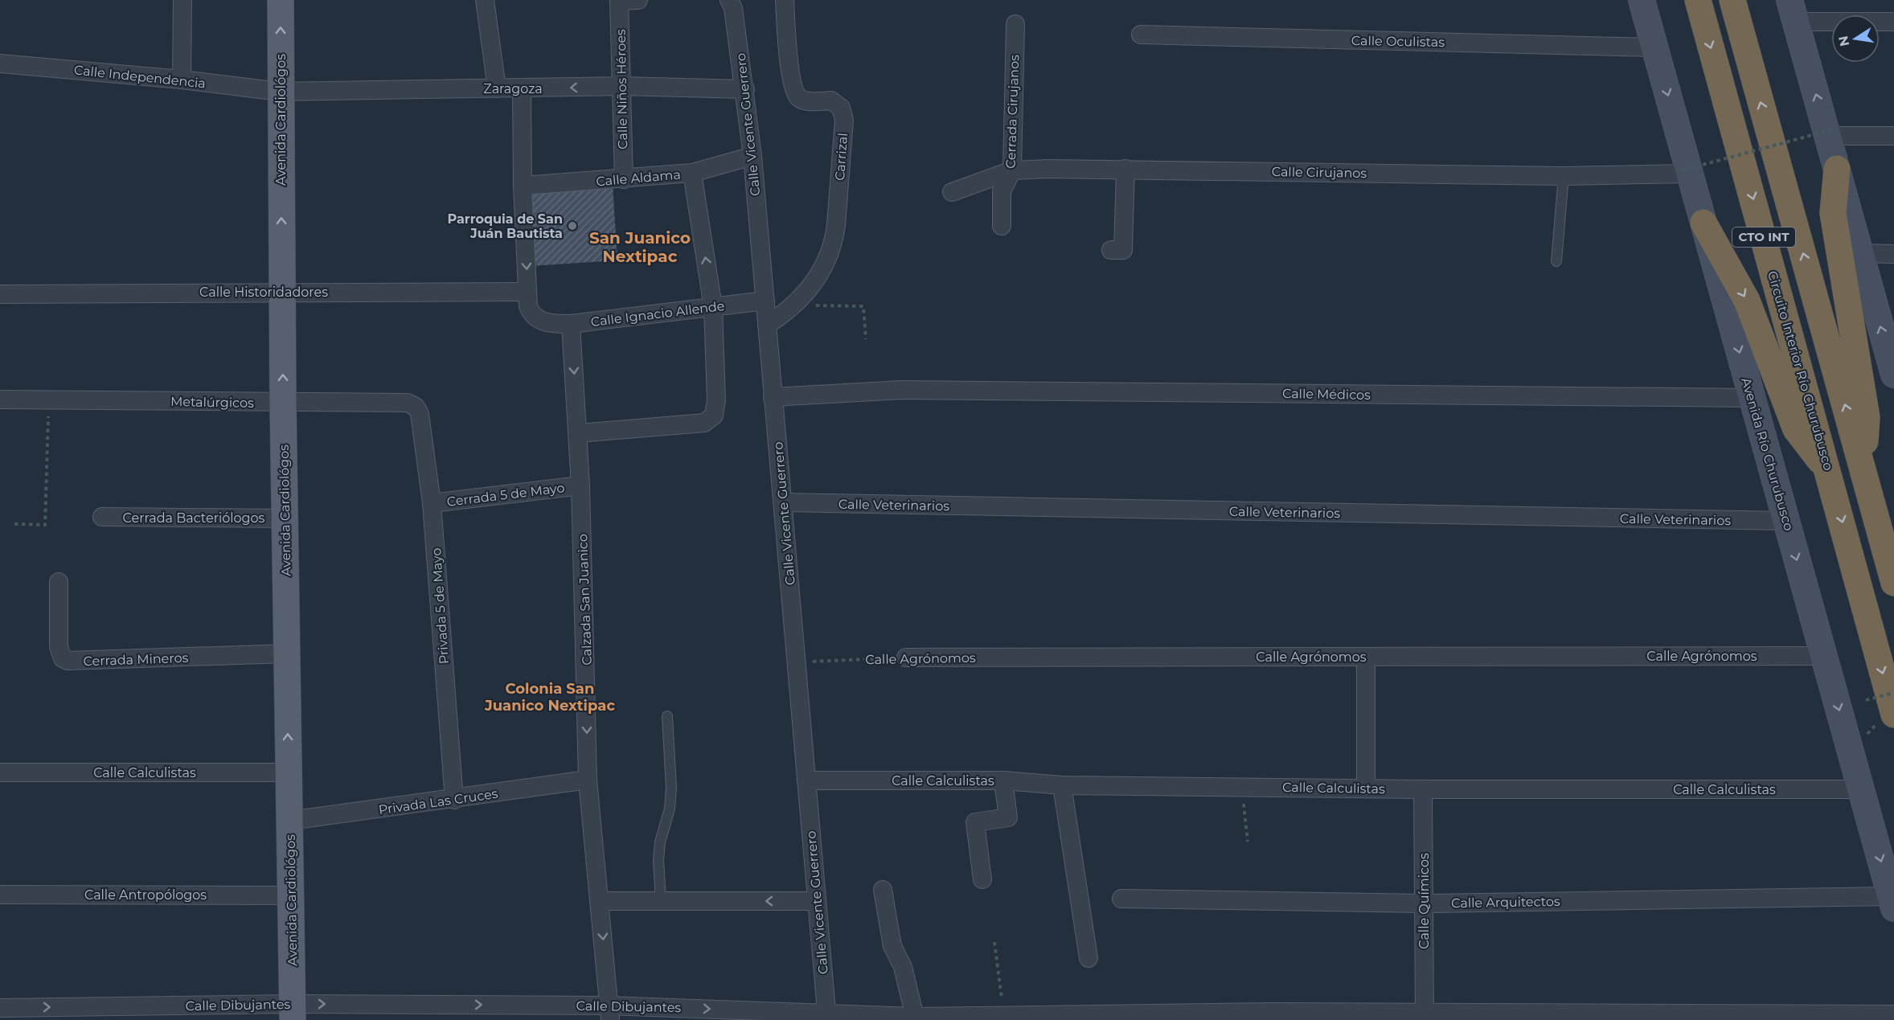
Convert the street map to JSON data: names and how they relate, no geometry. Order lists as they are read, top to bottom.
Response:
{
  "streets": {
    "highway": ["CTO INT", "Circuito Interior Río Churubusco"],
    "main road": ["Avenida Cardiológos", "Avenida Río Churubusco"],
    "street": [
      "Calle Oculistas",
      "Calle Independencia",
      "Zaragoza",
      "Calle Niños Héroes",
      "Cerrada Cirujanos",
      "Calle Vicente Guerrero",
      "Carrizal",
      "Calle Cirujanos",
      "Calle Aldama",
      "Calle Historidadores",
      "Calle Ignacio Allende",
      "Calle Médicos",
      "Metalúrgicos",
      "Cerrada 5 de Mayo",
      "Calle Veterinarios",
      "Cerrada Bacteriólogos",
      "Calzada San Juanico",
      "Privada 5 de Mayo",
      "Calle Agrónomos",
      "Cerrada Mineros",
      "Calle Calculistas",
      "Privada Las Cruces",
      "Calle Antropólogos",
      "Calle Químicos",
      "Calle Arquitectos",
      "Calle Dibujantes"
    ]
  },
  "crossings": [
    ["Calle Oculistas", "Avenida Río Churubusco"],
    ["Calle Independencia", "Zaragoza"],
    ["Calle Independencia", "Avenida Cardiológos"],
    ["Zaragoza", "Calle Niños Héroes"],
    ["Zaragoza", "Avenida Cardiológos"],
    ["Zaragoza", "Calle Vicente Guerrero"],
    ["Calle Niños Héroes", "Calle Aldama"],
    ["Cerrada Cirujanos", "Calle Cirujanos"],
    ["Avenida Cardiológos", "Calle Historidadores"],
    ["Avenida Cardiológos", "Metalúrgicos"],
    ["Avenida Cardiológos", "Cerrada Bacteriólogos"],
    ["Avenida Cardiológos", "Cerrada Mineros"],
    ["Avenida Cardiológos", "Calle Calculistas"],
    ["Avenida Cardiológos", "Privada Las Cruces"],
    ["Avenida Cardiológos", "Calle Antropólogos"],
    ["Avenida Cardiológos", "Calle Dibujantes"],
    ["Calle Vicente Guerrero", "Carrizal"],
    ["Calle Vicente Guerrero", "Calle Aldama"],
    ["Calle Vicente Guerrero", "Calle Ignacio Allende"],
    ["Calle Vicente Guerrero", "Calle Médicos"],
    ["Calle Vicente Guerrero", "Calle Veterinarios"],
    ["Calle Vicente Guerrero", "Calle Agrónomos"],
    ["Calle Vicente Guerrero", "Calle Calculistas"],
    ["Calle Vicente Guerrero", "Calle Dibujantes"],
    ["Calle Cirujanos", "Avenida Río Churubusco"],
    ["Calle Historidadores", "Calle Ignacio Allende"],
    ["Calle Ignacio Allende", "Calzada San Juanico"],
    ["Calle Médicos", "Avenida Río Churubusco"],
    ["Metalúrgicos", "Privada 5 de Mayo"],
    ["Avenida Río Churubusco", "Calle Veterinarios"],
    ["Avenida Río Churubusco", "Calle Agrónomos"],
    ["Avenida Río Churubusco", "Calle Calculistas"],
    ["Avenida Río Churubusco", "Calle Arquitectos"],
    ["Cerrada 5 de Mayo", "Calzada San Juanico"],
    ["Cerrada 5 de Mayo", "Privada 5 de Mayo"],
    ["Calzada San Juanico", "Privada Las Cruces"],
    ["Calzada San Juanico", "Calle Dibujantes"],
    ["Privada 5 de Mayo", "Privada Las Cruces"],
    ["Calle Calculistas", "Calle Químicos"],
    ["Calle Químicos", "Calle Arquitectos"],
    ["Calle Químicos", "Calle Dibujantes"]
  ],
  "one_way": ["Avenida Cardiológos", "Calzada San Juanico", "Calle Dibujantes"],
  "districts": ["San Juanico Nextipac", "Colonia San Juanico Nextipac"],
  "places": ["Parroquia de San Juán Bautista"],
  "north": "left"
}
